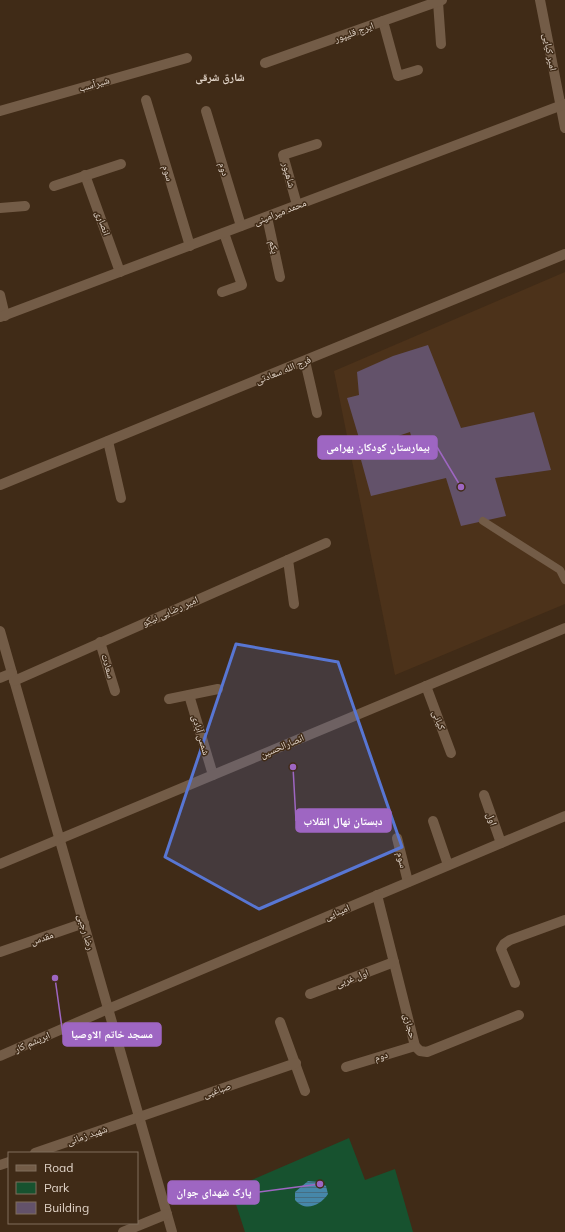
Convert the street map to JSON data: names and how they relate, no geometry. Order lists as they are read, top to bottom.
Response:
{
  "streets": {
    "street": [
      "ایرج قلیپور",
      "امیر کیایی",
      "شیرآسب",
      "دوم",
      "سوم",
      "شاهپور",
      "محمد میرامینی",
      "انصاری",
      "یکم",
      "فرج الله سعادتی",
      "امیر رضایی نیکو",
      "سعادت",
      "کیانی",
      "شمس آبادی",
      "انصارالحسین",
      "اول",
      "امینایی",
      "رضا رجبی",
      "مقدس",
      "اول غربی",
      "حجازی",
      "ابریشم کار",
      "صباغپی",
      "شهید زمانی"
    ]
  },
  "crossings": [
    ["امیر کیایی", "محمد میرامینی"],
    ["دوم", "محمد میرامینی"],
    ["دوم", "حجازی"],
    ["سوم", "محمد میرامینی"],
    ["سوم", "امینایی"],
    ["شاهپور", "محمد میرامینی"],
    ["محمد میرامینی", "انصاری"],
    ["محمد میرامینی", "یکم"],
    ["امیر رضایی نیکو", "سعادت"],
    ["امیر رضایی نیکو", "رضا رجبی"],
    ["کیانی", "انصارالحسین"],
    ["شمس آبادی", "انصارالحسین"],
    ["انصارالحسین", "رضا رجبی"],
    ["اول", "امینایی"],
    ["امینایی", "رضا رجبی"],
    ["امینایی", "حجازی"],
    ["امینایی", "ابریشم کار"],
    ["رضا رجبی", "مقدس"],
    ["رضا رجبی", "ابریشم کار"],
    ["رضا رجبی", "صباغپی"],
    ["رضا رجبی", "شهید زمانی"],
    ["اول غربی", "حجازی"],
    ["صباغپی", "شهید زمانی"]
  ],
  "districts": ["شارق شرقی"],
  "places": [
    "بیمارستان کودکان بهرامی",
    "دبستان نهال انقلاب",
    "مسجد خاتم الاوصیا",
    "پارک شهدای جوان"
  ],
  "legend": ["Road", "Park", "Building"]
}
